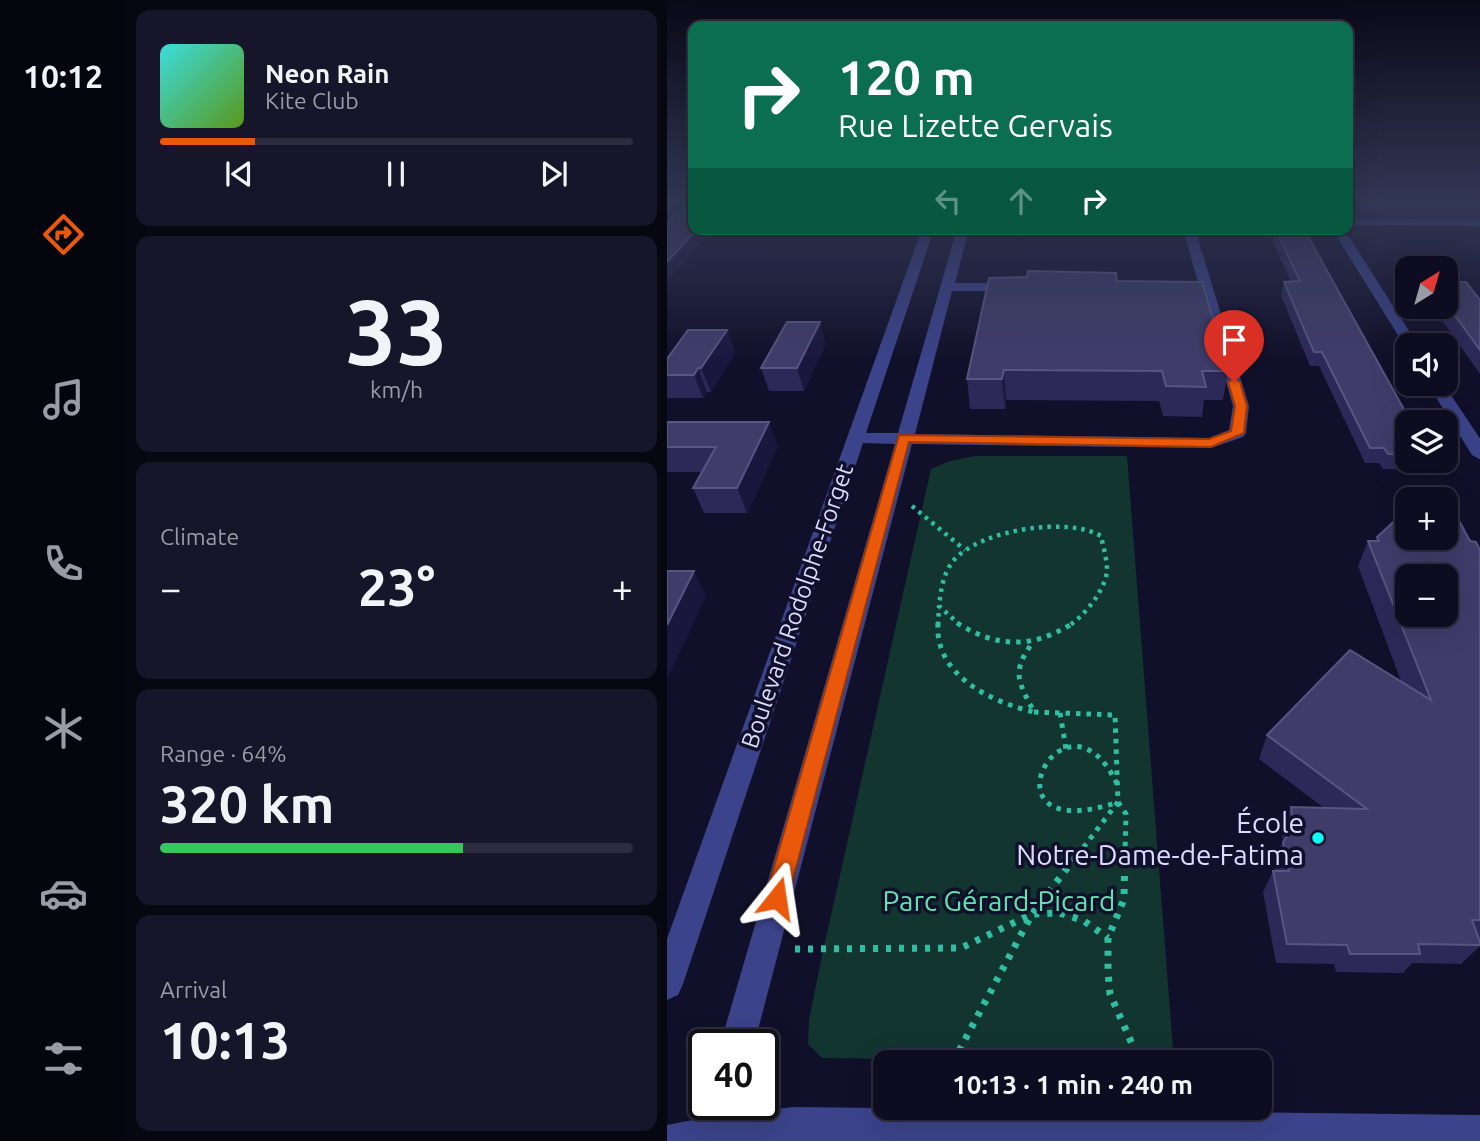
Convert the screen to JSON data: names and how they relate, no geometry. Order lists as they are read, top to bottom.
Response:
{
  "streets": {
    "street": ["Boulevard Rodolphe-Forget"]
  },
  "parks": ["Parc Gérard-Picard"],
  "places": ["École Notre-Dame-de-Fatima"],
  "north": "top right",
  "page": {
    "tabs": "10:12",
    "turn": ["120 m", "Rue Lizette Gervais"],
    "song": ["Neon Rain", "Kite Club"],
    "tile": [
      ["33", "km/h"],
      "Climate",
      ["Range · 64%", "320 km"],
      ["Arrival", "10:13"]
    ],
    "map_buttons": ["+", "−"],
    "heat": ["−", "23°", "+"],
    "limit": "40",
    "trip": "10:13 · 1 min · 240 m"
  }
}
